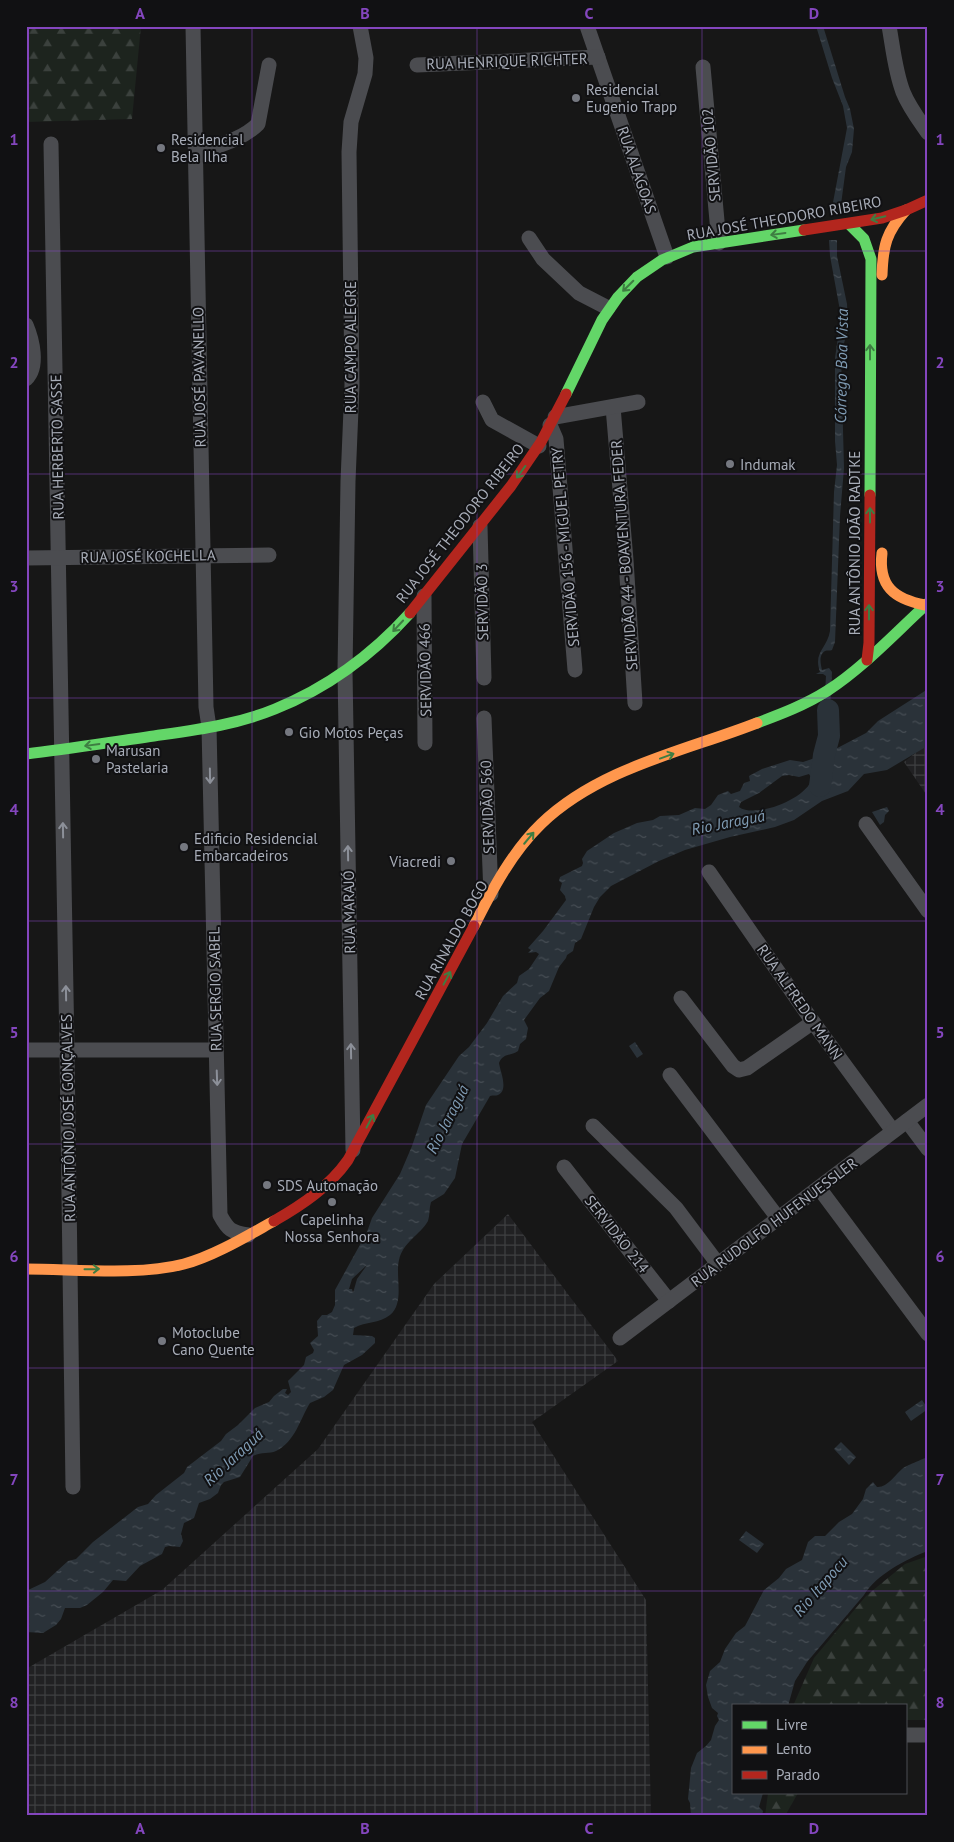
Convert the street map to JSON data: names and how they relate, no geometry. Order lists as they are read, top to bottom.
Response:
{
  "streets": {
    "main road": ["RUA JOSÉ THEODORO RIBEIRO", "RUA ANTÔNIO JOÃO RADTKE", "RUA RINALDO BOGO"],
    "street": [
      "RUA HENRIQUE RICHTER",
      "SERVIDÃO 102",
      "RUA ALAGOAS",
      "RUA CAMPO ALEGRE",
      "RUA JOSÉ PAVANELLO",
      "RUA HERBERTO SASSE",
      "SERVIDÃO 156 - MIGUEL PETRY",
      "SERVIDÃO 44 - BOAVENTURA FEDER",
      "RUA JOSÉ KOCHELLA",
      "SERVIDÃO 3",
      "SERVIDÃO 466",
      "SERVIDÃO 560",
      "RUA MARAJÓ",
      "RUA SERGIO SABEL",
      "RUA ALFREDO MANN",
      "RUA ANTÔNIO JOSÉ GONÇALVES",
      "RUA RUDOLFO HUFENUESSLER",
      "SERVIDÃO 214"
    ]
  },
  "crossings": [
    ["RUA HENRIQUE RICHTER", "RUA ALAGOAS"],
    ["SERVIDÃO 102", "RUA JOSÉ THEODORO RIBEIRO"],
    ["RUA ALAGOAS", "RUA JOSÉ THEODORO RIBEIRO"],
    ["RUA JOSÉ THEODORO RIBEIRO", "RUA CAMPO ALEGRE"],
    ["RUA JOSÉ THEODORO RIBEIRO", "RUA JOSÉ PAVANELLO"],
    ["RUA JOSÉ THEODORO RIBEIRO", "RUA HERBERTO SASSE"],
    ["RUA JOSÉ THEODORO RIBEIRO", "RUA ANTÔNIO JOÃO RADTKE"],
    ["RUA JOSÉ THEODORO RIBEIRO", "SERVIDÃO 156 - MIGUEL PETRY"],
    ["RUA JOSÉ THEODORO RIBEIRO", "SERVIDÃO 3"],
    ["RUA JOSÉ THEODORO RIBEIRO", "SERVIDÃO 466"],
    ["RUA JOSÉ THEODORO RIBEIRO", "RUA MARAJÓ"],
    ["RUA JOSÉ THEODORO RIBEIRO", "RUA SERGIO SABEL"],
    ["RUA JOSÉ THEODORO RIBEIRO", "RUA ANTÔNIO JOSÉ GONÇALVES"],
    ["RUA CAMPO ALEGRE", "RUA MARAJÓ"],
    ["RUA JOSÉ PAVANELLO", "RUA JOSÉ KOCHELLA"],
    ["RUA JOSÉ PAVANELLO", "RUA SERGIO SABEL"],
    ["RUA HERBERTO SASSE", "RUA JOSÉ KOCHELLA"],
    ["RUA HERBERTO SASSE", "RUA ANTÔNIO JOSÉ GONÇALVES"],
    ["RUA ANTÔNIO JOÃO RADTKE", "RUA RINALDO BOGO"],
    ["SERVIDÃO 560", "RUA RINALDO BOGO"],
    ["RUA MARAJÓ", "RUA RINALDO BOGO"],
    ["RUA RINALDO BOGO", "RUA SERGIO SABEL"],
    ["RUA RINALDO BOGO", "RUA ANTÔNIO JOSÉ GONÇALVES"],
    ["RUA ALFREDO MANN", "RUA RUDOLFO HUFENUESSLER"],
    ["RUA RUDOLFO HUFENUESSLER", "SERVIDÃO 214"]
  ],
  "one_way": [
    "RUA JOSÉ THEODORO RIBEIRO",
    "RUA ANTÔNIO JOÃO RADTKE",
    "RUA MARAJÓ",
    "RUA RINALDO BOGO",
    "RUA SERGIO SABEL",
    "RUA ANTÔNIO JOSÉ GONÇALVES"
  ],
  "water": ["Córrego Boa Vista", "Rio Jaraguá", "Rio Itapocu"],
  "places": [
    "Residencial Eugenio Trapp",
    "Residencial Bela Ilha",
    "Indumak",
    "Gio Motos Peças",
    "Marusan Pastelaria",
    "Edificio Residencial Embarcadeiros",
    "Viacredi",
    "SDS Automação",
    "Capelinha Nossa Senhora",
    "Motoclube Cano Quente"
  ],
  "legend": ["Livre", "Lento", "Parado"],
  "grid": {
    "columns": [
      "A",
      "B",
      "C",
      "D"
    ],
    "rows": [
      "1",
      "2",
      "3",
      "4",
      "5",
      "6",
      "7",
      "8"
    ]
  }
}
